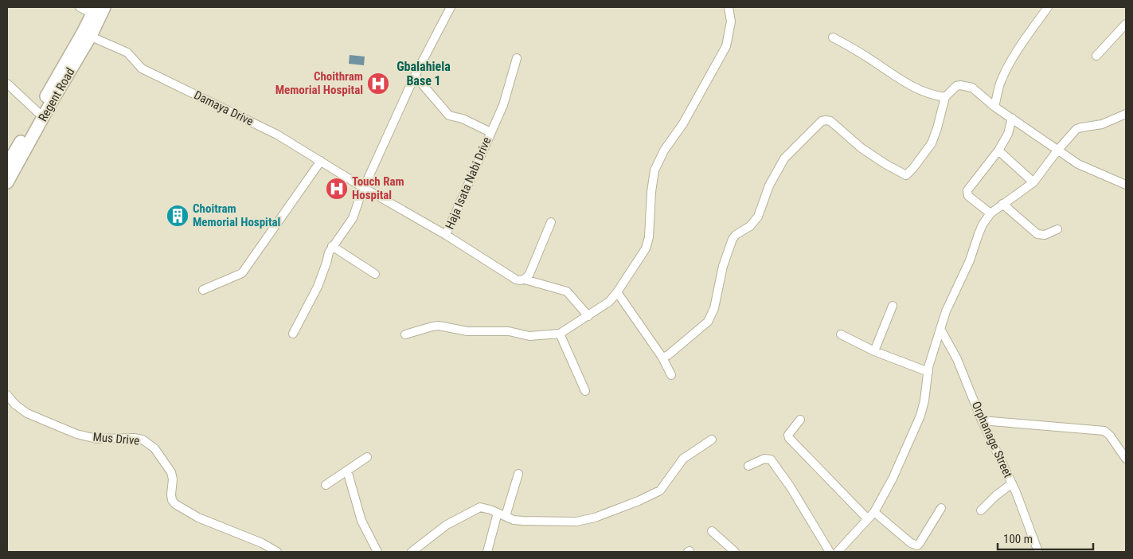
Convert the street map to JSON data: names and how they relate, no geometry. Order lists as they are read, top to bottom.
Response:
{
  "streets": {
    "main road": ["Regent Road"],
    "street": [
      "Damaya Drive",
      "Haja Isata Nabi Drive",
      "Mus Drive",
      "Orphanage Street"
    ]
  },
  "crossings": [
    ["Regent Road", "Damaya Drive"],
    ["Damaya Drive", "Haja Isata Nabi Drive"]
  ],
  "districts": ["Gbalahiela Base 1"],
  "places": {
    "hospital": ["Choithram Memorial Hospital", "Touch Ram Hospital"],
    "building": ["Choitram Memorial Hospital"]
  },
  "scale_bar": "100 m"
}
